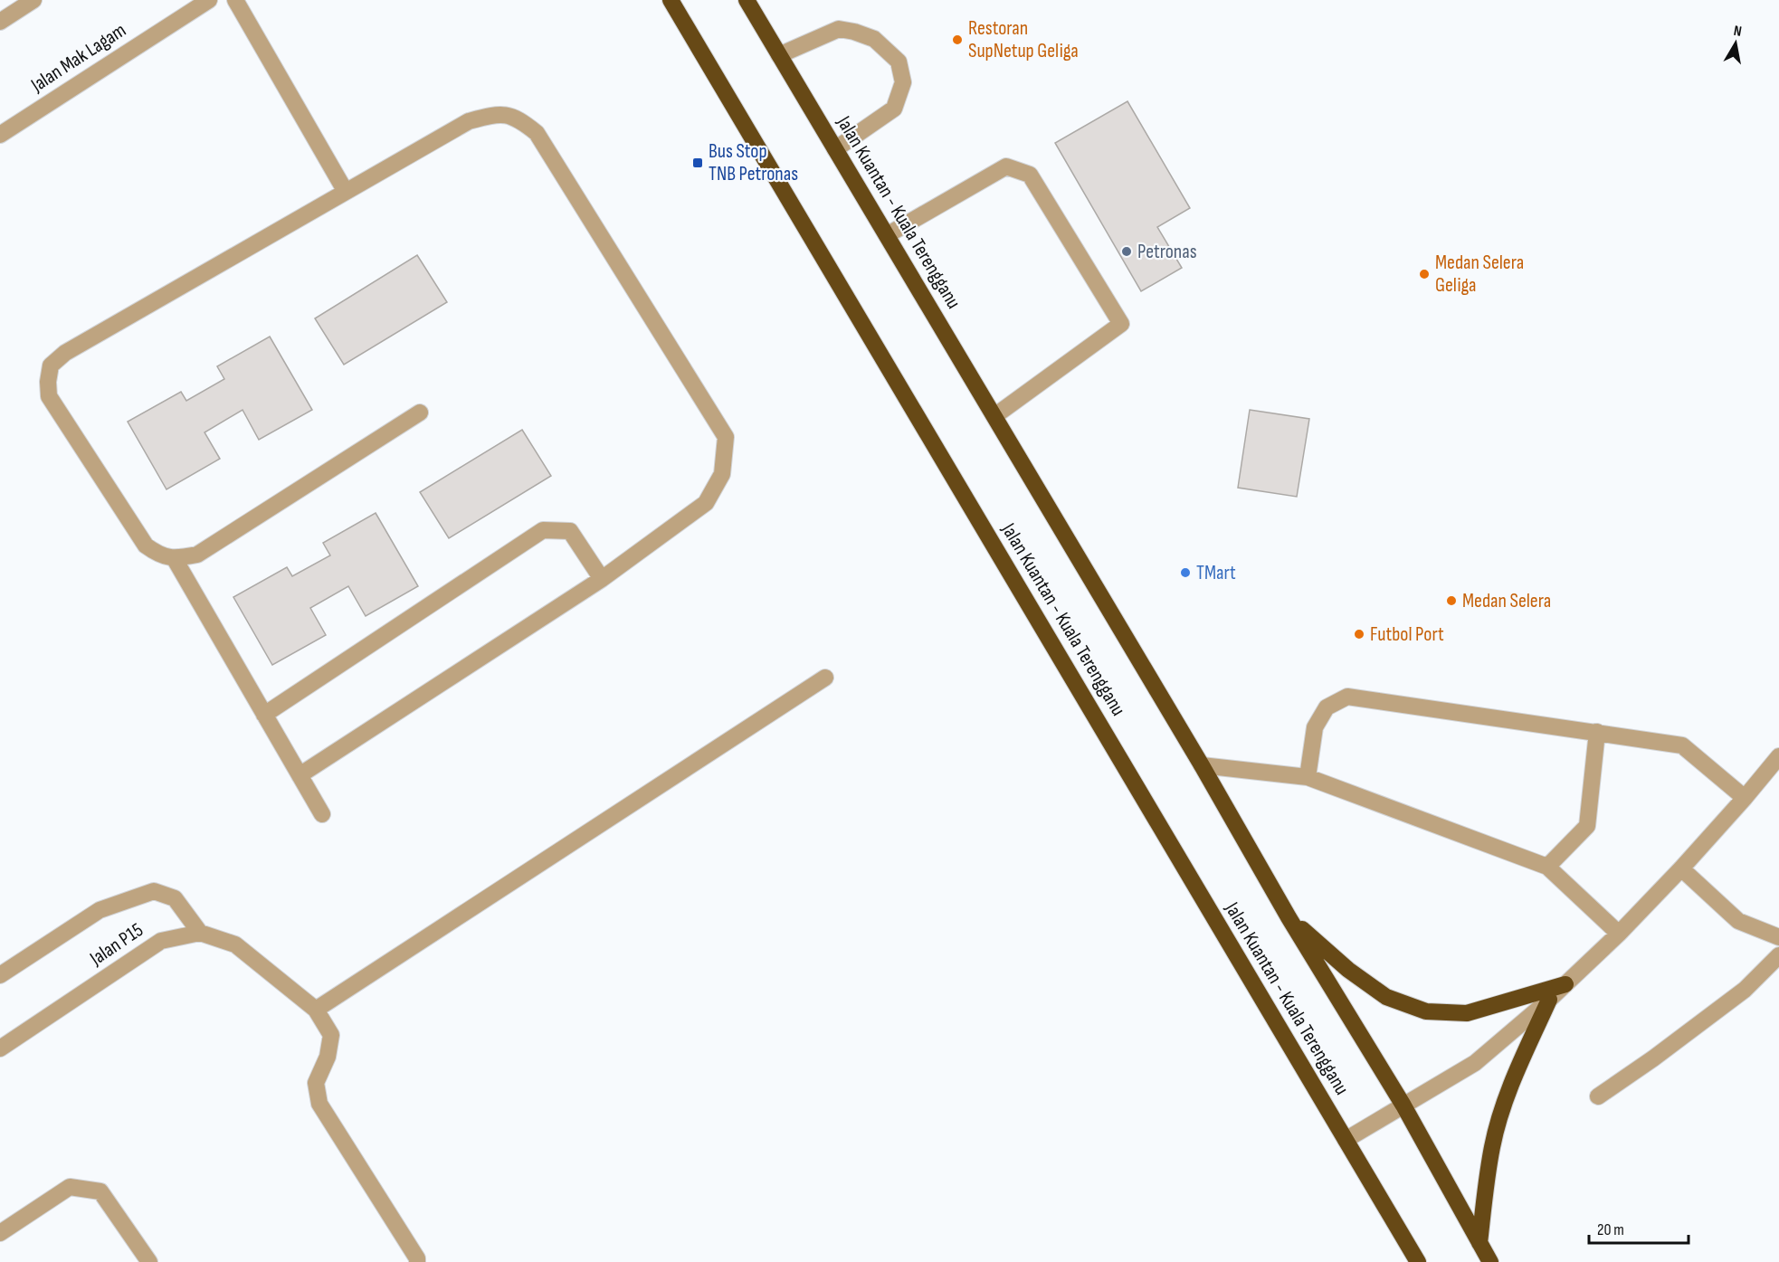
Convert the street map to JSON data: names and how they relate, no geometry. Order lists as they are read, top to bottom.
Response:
{
  "streets": {
    "highway": ["Jalan Kuantan - Kuala Terengganu"],
    "street": ["Jalan Mak Lagam", "Jalan P15"]
  },
  "places": {
    "other": [
      "Restoran SupNetup Geliga",
      "Petronas",
      "Medan Selera Geliga",
      "TMart",
      "Medan Selera",
      "Futbol Port"
    ],
    "transit": ["Bus Stop TNB Petronas"]
  },
  "scale_bar": "20 m",
  "north": "top"
}
